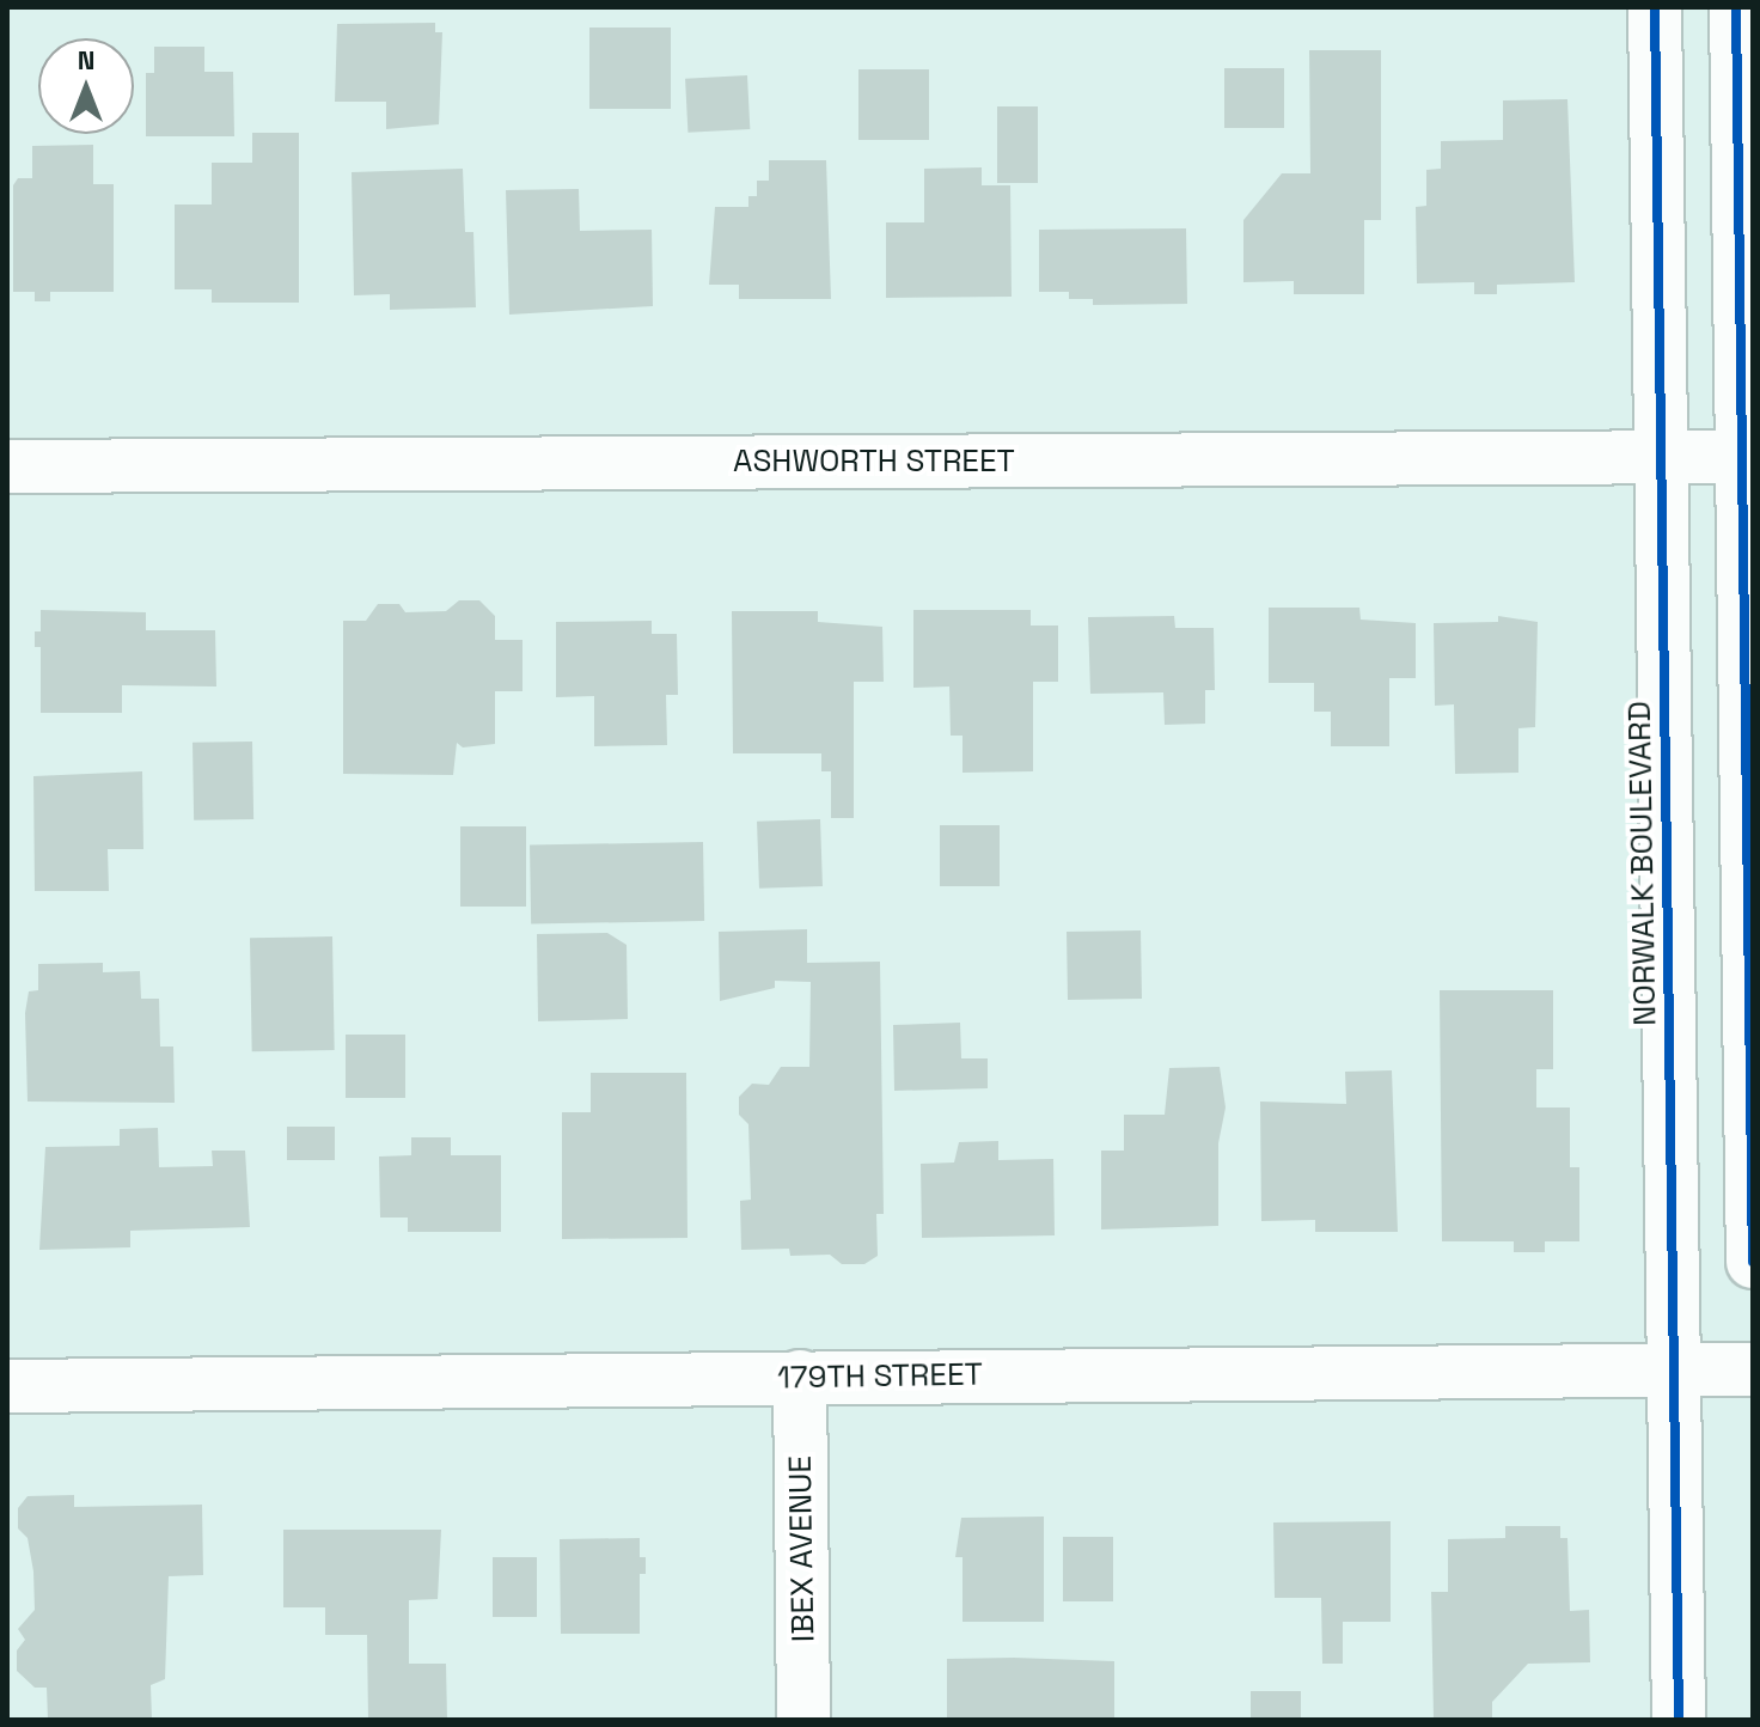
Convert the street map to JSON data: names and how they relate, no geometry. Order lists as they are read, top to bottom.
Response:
{
  "streets": {
    "street": [
      "ASHWORTH STREET",
      "NORWALK BOULEVARD",
      "179TH STREET",
      "IBEX AVENUE"
    ]
  },
  "crossings": [
    ["ASHWORTH STREET", "NORWALK BOULEVARD"],
    ["NORWALK BOULEVARD", "179TH STREET"],
    ["179TH STREET", "IBEX AVENUE"]
  ],
  "north": "top"
}
